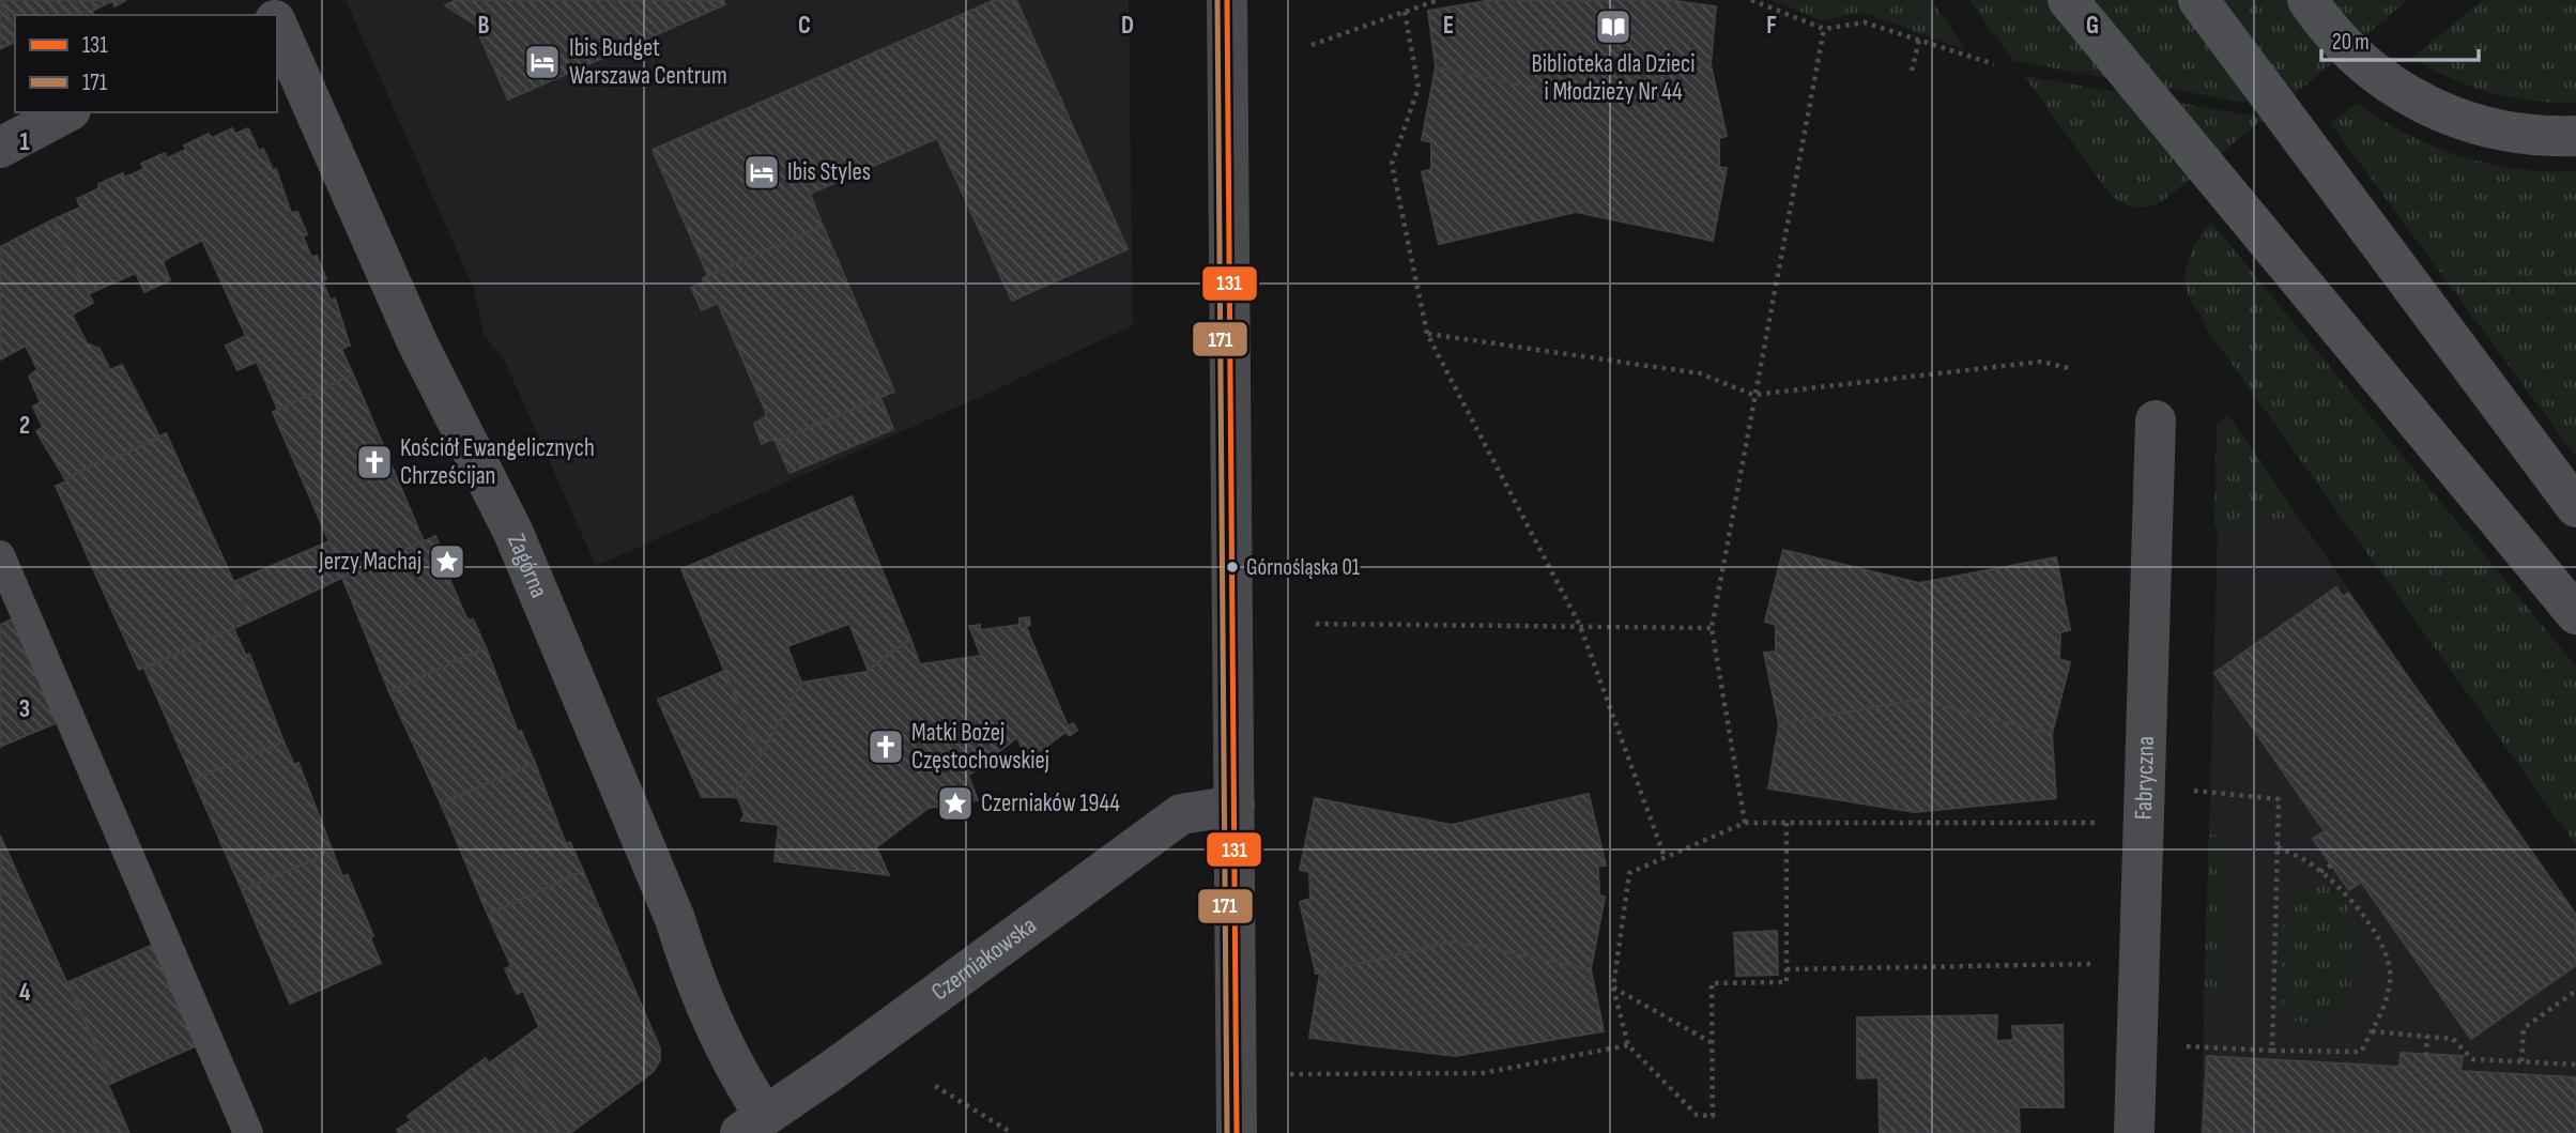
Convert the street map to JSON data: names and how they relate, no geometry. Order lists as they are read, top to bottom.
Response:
{
  "streets": {
    "street": ["Zagórna", "Fabryczna", "Czerniakowska"]
  },
  "crossings": [
    ["Zagórna", "Czerniakowska"]
  ],
  "places": {
    "library": ["Biblioteka dla Dzieci i Młodzieży Nr 44"],
    "hotel": ["Ibis Budget Warszawa Centrum", "Ibis Styles"],
    "church": ["Kościół Ewangelicznych Chrześcijan", "Matki Bożej Częstochowskiej"],
    "place": ["Jerzy Machaj", "Czerniaków 1944"],
    "other": ["Górnośląska 01"]
  },
  "lines": ["transit line 131", "transit line 171"],
  "legend": ["131", "171"],
  "scale_bar": "20 m",
  "grid": {
    "columns": [
      "B",
      "C",
      "D",
      "E",
      "F",
      "G"
    ],
    "rows": [
      "1",
      "2",
      "3",
      "4"
    ]
  }
}
